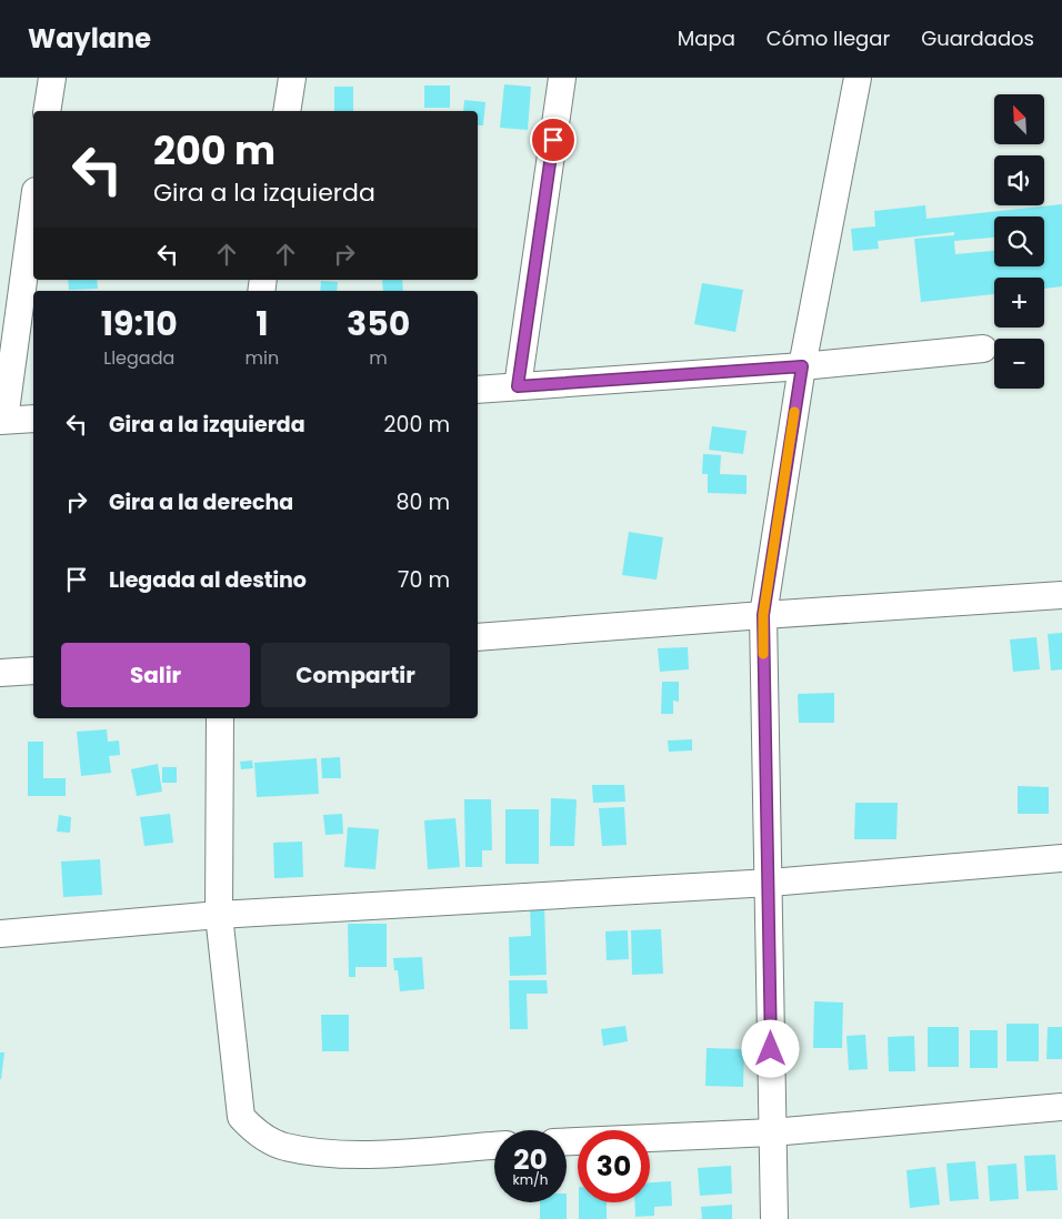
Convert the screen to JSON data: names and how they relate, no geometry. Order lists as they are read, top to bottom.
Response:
{
  "north": "top left",
  "page": {
    "header": "Waylane",
    "nav": ["Mapa", "Cómo llegar", "Guardados"],
    "map_buttons": ["+", "−"],
    "turn": ["200 m", "Gira a la izquierda"],
    "eta": [
      "19:10",
      "Llegada",
      "1",
      "min",
      "350",
      "m"
    ],
    "list": [
      {
        "name": "Gira a la izquierda",
        "value": "200 m"
      },
      {
        "name": "Gira a la derecha",
        "value": "80 m"
      },
      {
        "name": "Llegada al destino",
        "value": "70 m"
      }
    ],
    "buttons": ["Salir", "Compartir"],
    "speed": "20 km/h",
    "limit": "30"
  }
}
